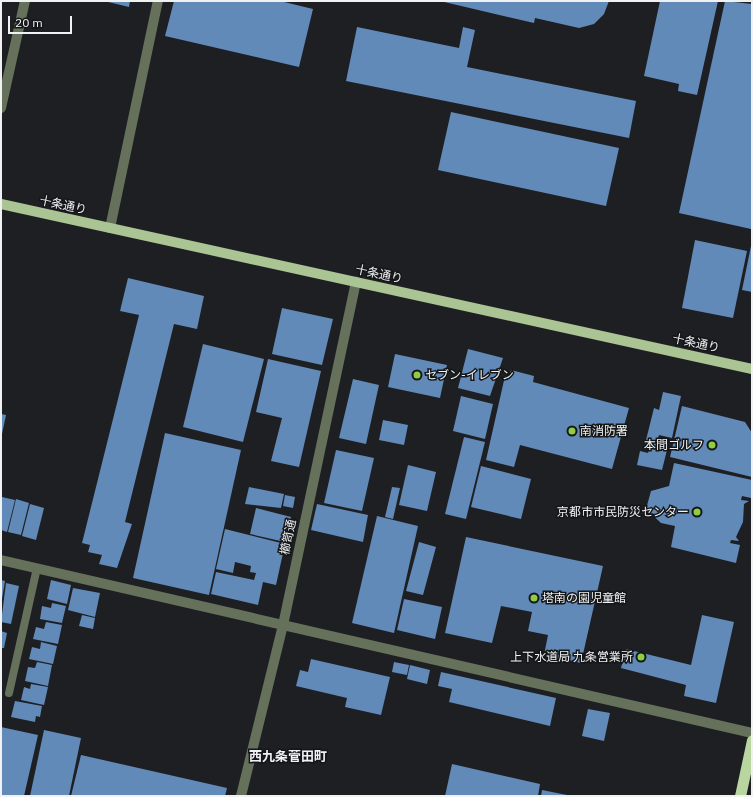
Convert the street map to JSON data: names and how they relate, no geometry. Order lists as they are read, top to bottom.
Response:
{
  "streets": {
    "main road": ["十条通り"],
    "street": ["櫛笥通"]
  },
  "crossings": [
    ["十条通り", "櫛笥通"]
  ],
  "districts": ["西九条菅田町"],
  "places": [
    "セブン-イレブン",
    "南消防署",
    "本間ゴルフ",
    "京都市市民防災センター",
    "塔南の園児童館",
    "上下水道局 九条営業所"
  ],
  "scale_bar": "20 m"
}
